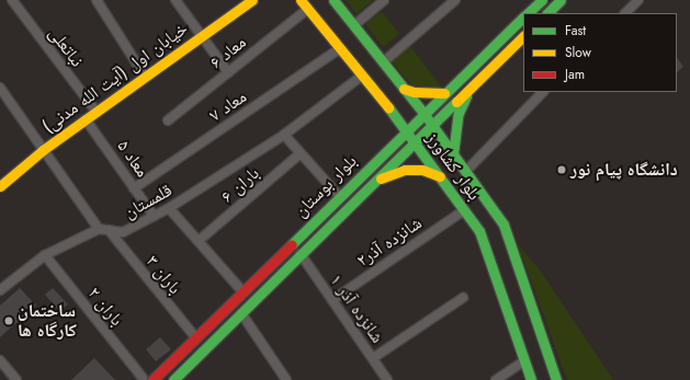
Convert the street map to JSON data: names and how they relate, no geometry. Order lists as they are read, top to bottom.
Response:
{
  "streets": {
    "main road": ["خیابان اول (آیت الله مدنی)", "بلوار کشاورز", "بلوار بوستان"],
    "street": [
      "نباتعلی",
      "معاد ۶",
      "معاد ۷",
      "معاد ۵",
      "باران ۶",
      "قلمستان",
      "شانزده آذر۲",
      "باران ۳",
      "باران ۲",
      "شانزده آذر ۱"
    ]
  },
  "crossings": [
    ["نباتعلی", "خیابان اول (آیت الله مدنی)"],
    ["معاد ۶", "بلوار کشاورز"],
    ["خیابان اول (آیت الله مدنی)", "معاد ۵"],
    ["معاد ۷", "معاد ۵"],
    ["معاد ۷", "بلوار کشاورز"],
    ["معاد ۵", "قلمستان"],
    ["بلوار کشاورز", "بلوار بوستان"],
    ["بلوار کشاورز", "قلمستان"],
    ["بلوار کشاورز", "شانزده آذر۲"],
    ["بلوار بوستان", "باران ۳"],
    ["بلوار بوستان", "باران ۲"],
    ["بلوار بوستان", "شانزده آذر ۱"],
    ["قلمستان", "باران ۳"],
    ["شانزده آذر۲", "شانزده آذر ۱"]
  ],
  "places": ["دانشگاه پیام نور", "ساختمان کارگاه ها"],
  "legend": ["Fast", "Slow", "Jam"]
}
